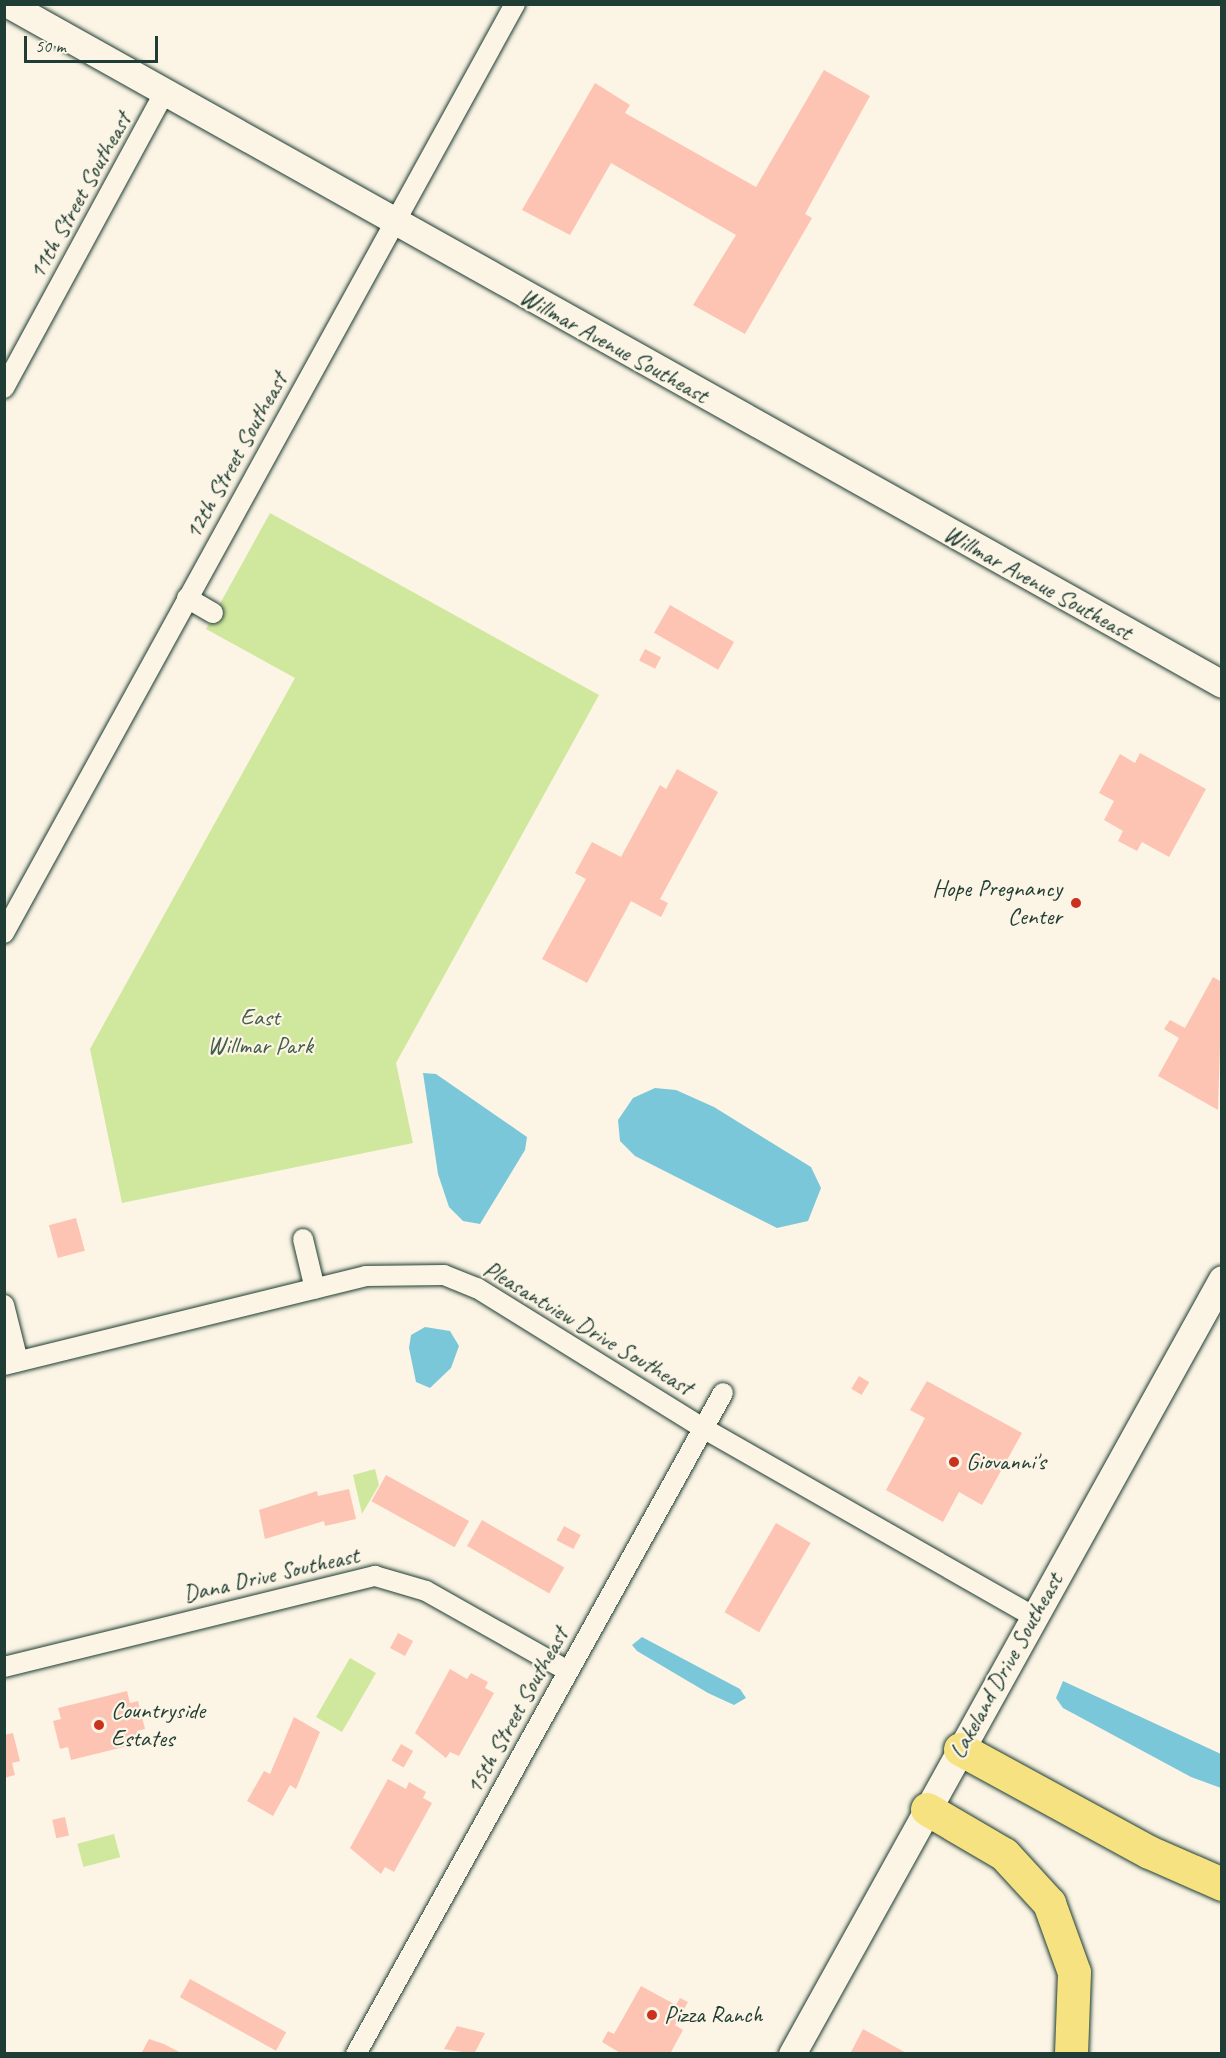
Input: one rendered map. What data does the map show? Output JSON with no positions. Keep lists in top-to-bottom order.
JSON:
{
  "streets": {
    "main road": ["Willmar Avenue Southeast", "Lakeland Drive Southeast"],
    "street": [
      "11th Street Southeast",
      "12th Street Southeast",
      "Pleasantview Drive Southeast",
      "Dana Drive Southeast",
      "15th Street Southeast"
    ]
  },
  "crossings": [
    ["11th Street Southeast", "Willmar Avenue Southeast"],
    ["Willmar Avenue Southeast", "12th Street Southeast"],
    ["Pleasantview Drive Southeast", "Lakeland Drive Southeast"],
    ["Pleasantview Drive Southeast", "15th Street Southeast"],
    ["Dana Drive Southeast", "15th Street Southeast"]
  ],
  "parks": ["East Willmar Park"],
  "places": [
    "Hope Pregnancy Center",
    "Giovanni's",
    "Countryside Estates",
    "Pizza Ranch"
  ],
  "scale_bar": "50 m"
}
